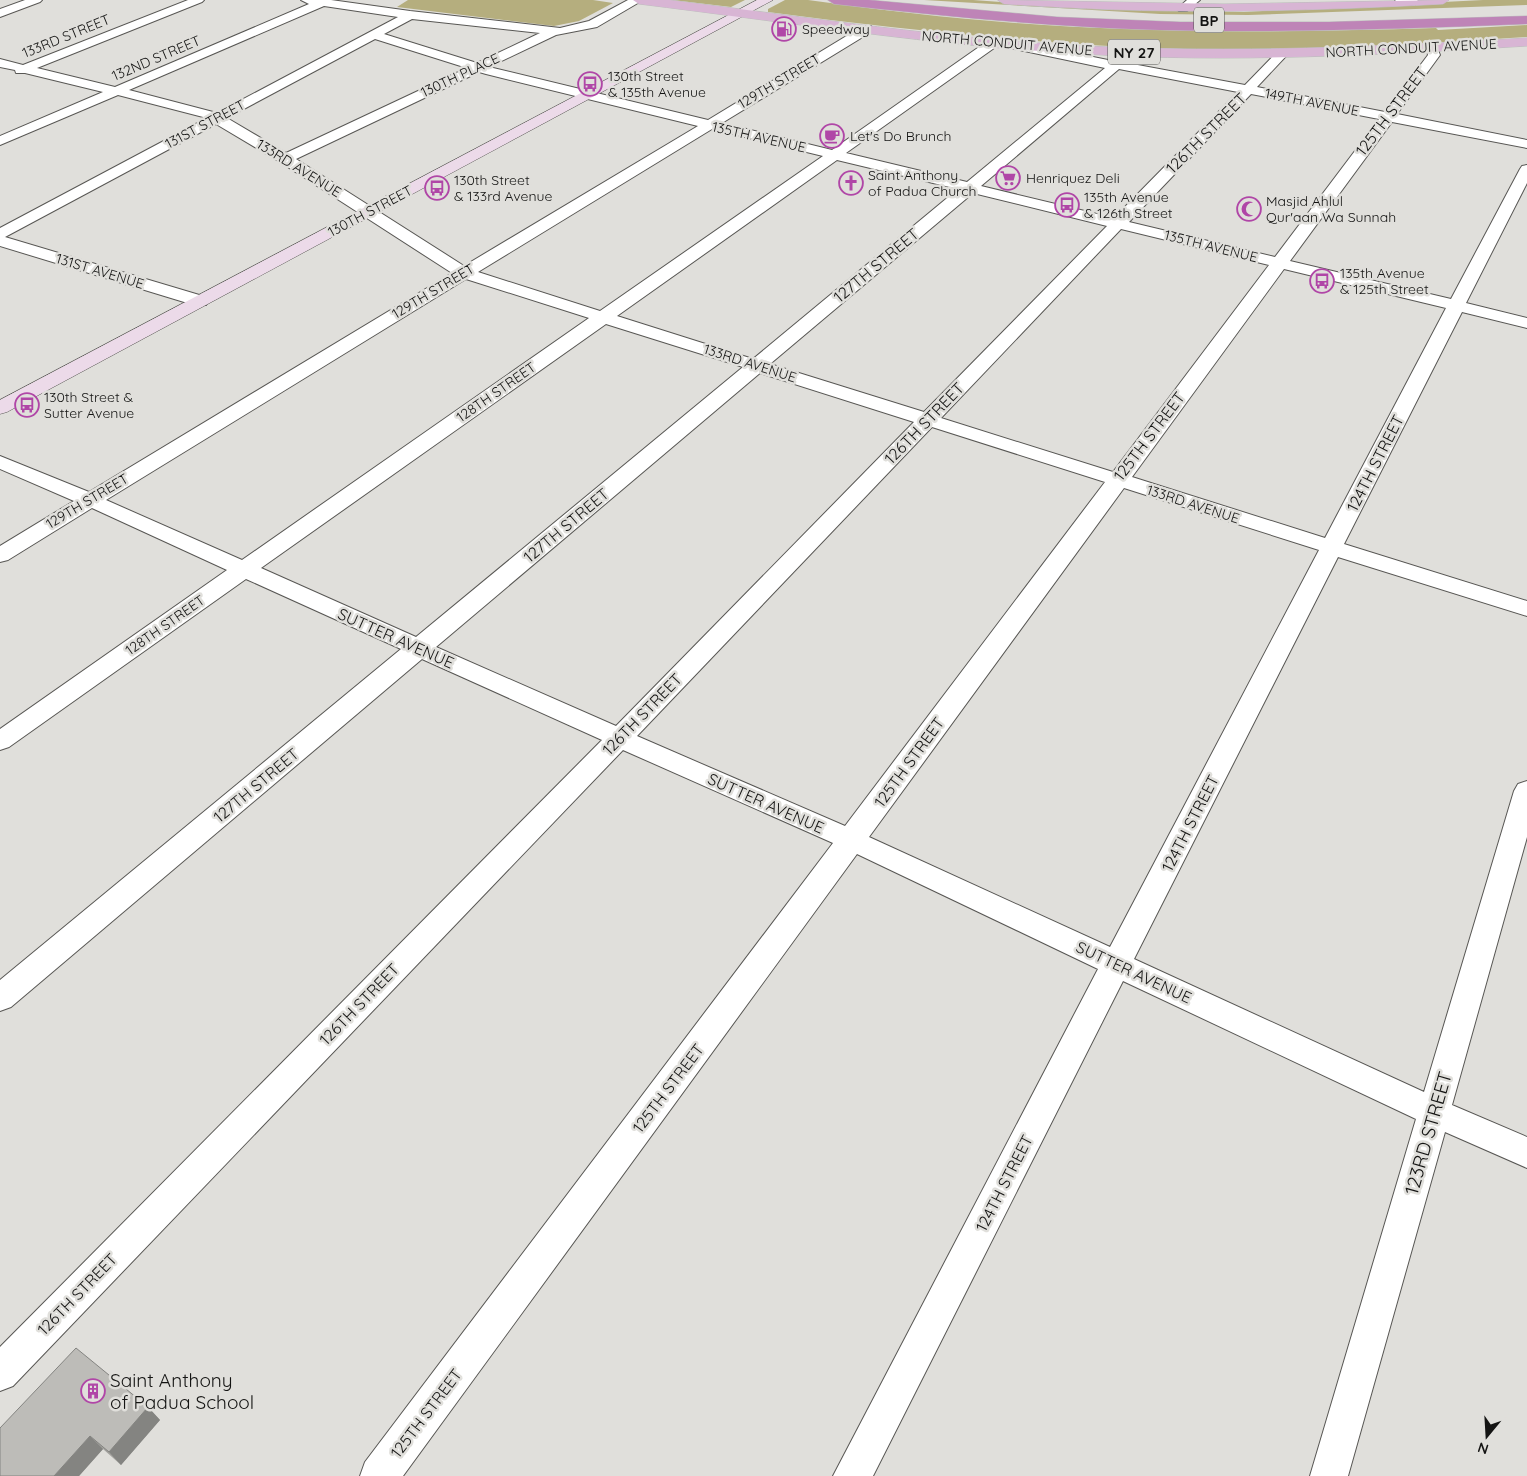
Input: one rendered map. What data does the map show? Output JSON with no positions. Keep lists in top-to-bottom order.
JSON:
{
  "streets": {
    "highway": ["BP"],
    "main road": ["NORTH CONDUIT AVENUE", "NY 27"],
    "street": [
      "133RD STREET",
      "132ND STREET",
      "130TH PLACE",
      "129TH STREET",
      "149TH AVENUE",
      "125TH STREET",
      "131ST STREET",
      "126TH STREET",
      "135TH AVENUE",
      "133RD AVENUE",
      "130TH STREET",
      "127TH STREET",
      "131ST AVENUE",
      "128TH STREET",
      "124TH STREET",
      "SUTTER AVENUE",
      "123RD STREET"
    ]
  },
  "crossings": [
    ["133RD STREET", "133RD AVENUE"],
    ["NORTH CONDUIT AVENUE", "130TH PLACE"],
    ["NORTH CONDUIT AVENUE", "129TH STREET"],
    ["NORTH CONDUIT AVENUE", "149TH AVENUE"],
    ["NORTH CONDUIT AVENUE", "125TH STREET"],
    ["NORTH CONDUIT AVENUE", "126TH STREET"],
    ["NORTH CONDUIT AVENUE", "130TH STREET"],
    ["NORTH CONDUIT AVENUE", "127TH STREET"],
    ["NORTH CONDUIT AVENUE", "128TH STREET"],
    ["132ND STREET", "133RD AVENUE"],
    ["130TH PLACE", "135TH AVENUE"],
    ["130TH PLACE", "133RD AVENUE"],
    ["129TH STREET", "135TH AVENUE"],
    ["129TH STREET", "133RD AVENUE"],
    ["129TH STREET", "SUTTER AVENUE"],
    ["149TH AVENUE", "125TH STREET"],
    ["149TH AVENUE", "126TH STREET"],
    ["149TH AVENUE", "127TH STREET"],
    ["149TH AVENUE", "128TH STREET"],
    ["125TH STREET", "135TH AVENUE"],
    ["125TH STREET", "133RD AVENUE"],
    ["125TH STREET", "SUTTER AVENUE"],
    ["131ST STREET", "135TH AVENUE"],
    ["131ST STREET", "133RD AVENUE"],
    ["126TH STREET", "135TH AVENUE"],
    ["126TH STREET", "133RD AVENUE"],
    ["126TH STREET", "SUTTER AVENUE"],
    ["135TH AVENUE", "130TH STREET"],
    ["135TH AVENUE", "127TH STREET"],
    ["135TH AVENUE", "128TH STREET"],
    ["135TH AVENUE", "124TH STREET"],
    ["133RD AVENUE", "130TH STREET"],
    ["133RD AVENUE", "127TH STREET"],
    ["133RD AVENUE", "128TH STREET"],
    ["133RD AVENUE", "124TH STREET"],
    ["130TH STREET", "131ST AVENUE"],
    ["127TH STREET", "SUTTER AVENUE"],
    ["128TH STREET", "SUTTER AVENUE"],
    ["124TH STREET", "SUTTER AVENUE"],
    ["SUTTER AVENUE", "123RD STREET"]
  ],
  "places": {
    "fuel station": ["Speedway"],
    "bus stop": [
      "130th Street & 135th Avenue",
      "130th Street & 133rd Avenue",
      "135th Avenue & 126th Street",
      "135th Avenue & 125th Street",
      "130th Street & Sutter Avenue"
    ],
    "cafe": ["Let's Do Brunch"],
    "supermarket": ["Henriquez Deli"],
    "church": ["Saint Anthony of Padua Church"],
    "mosque": ["Masjid Ahlul Qur'aan Wa Sunnah"],
    "building": ["Saint Anthony of Padua School"]
  },
  "north": "bottom"
}
